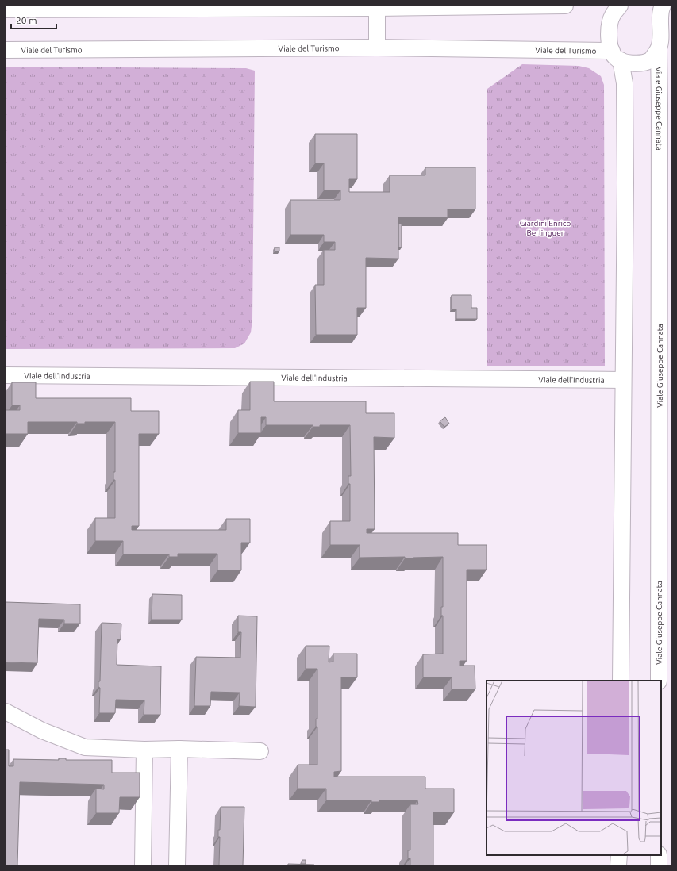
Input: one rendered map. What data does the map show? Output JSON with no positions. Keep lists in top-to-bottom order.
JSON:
{
  "streets": {
    "street": ["Viale del Turismo", "Viale Giuseppe Cannata", "Viale dell'Industria"]
  },
  "crossings": [
    ["Viale del Turismo", "Viale Giuseppe Cannata"]
  ],
  "parks": ["Giardini Enrico Berlinguer"],
  "scale_bar": "20 m"
}
